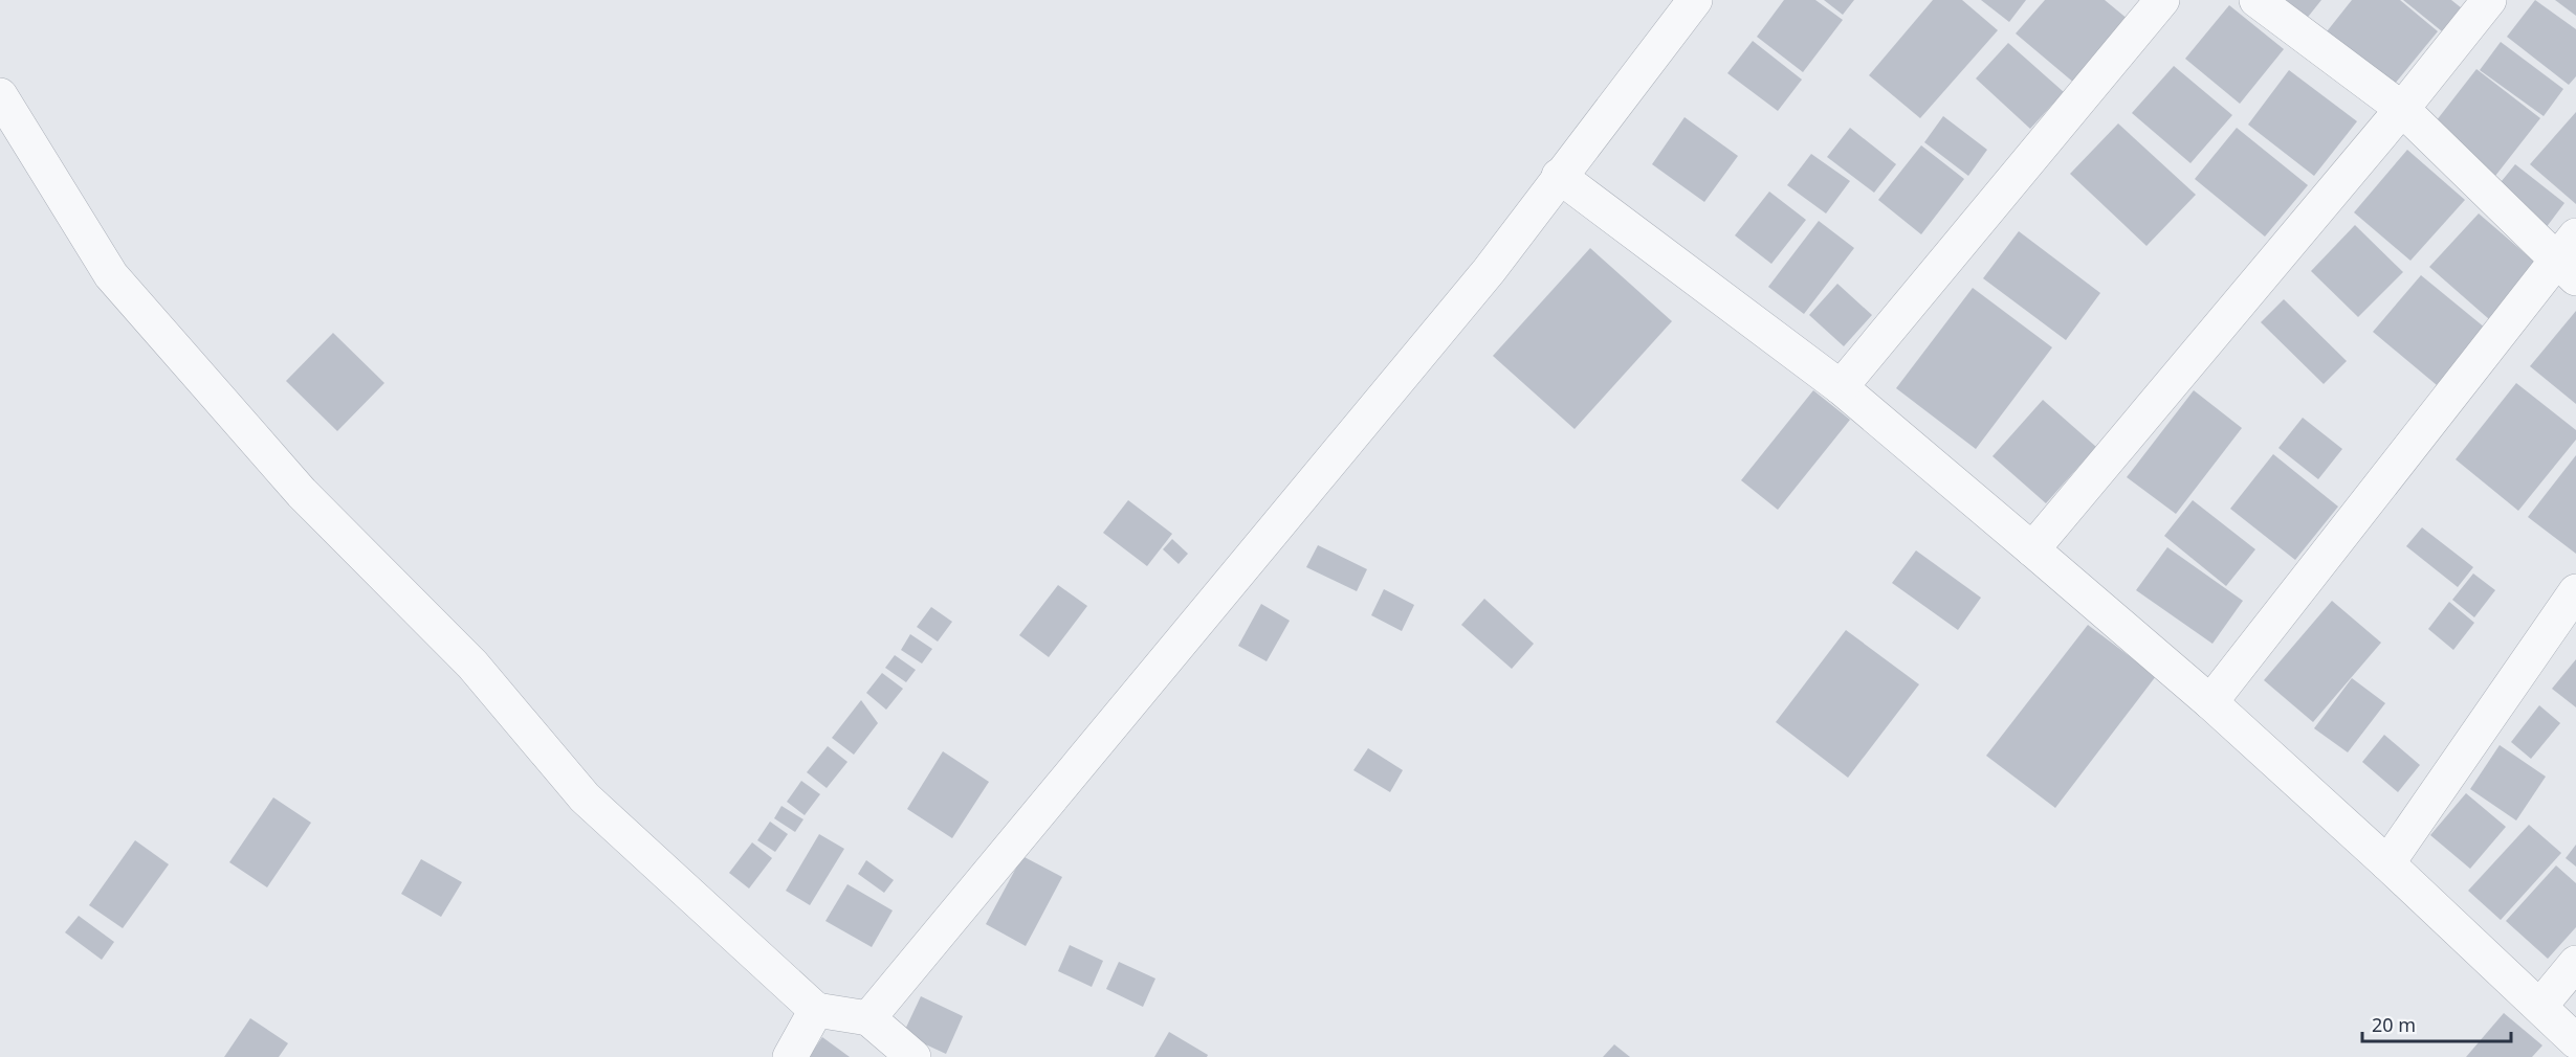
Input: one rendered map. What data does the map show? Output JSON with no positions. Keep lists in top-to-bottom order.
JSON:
{
  "scale_bar": "20 m"
}
